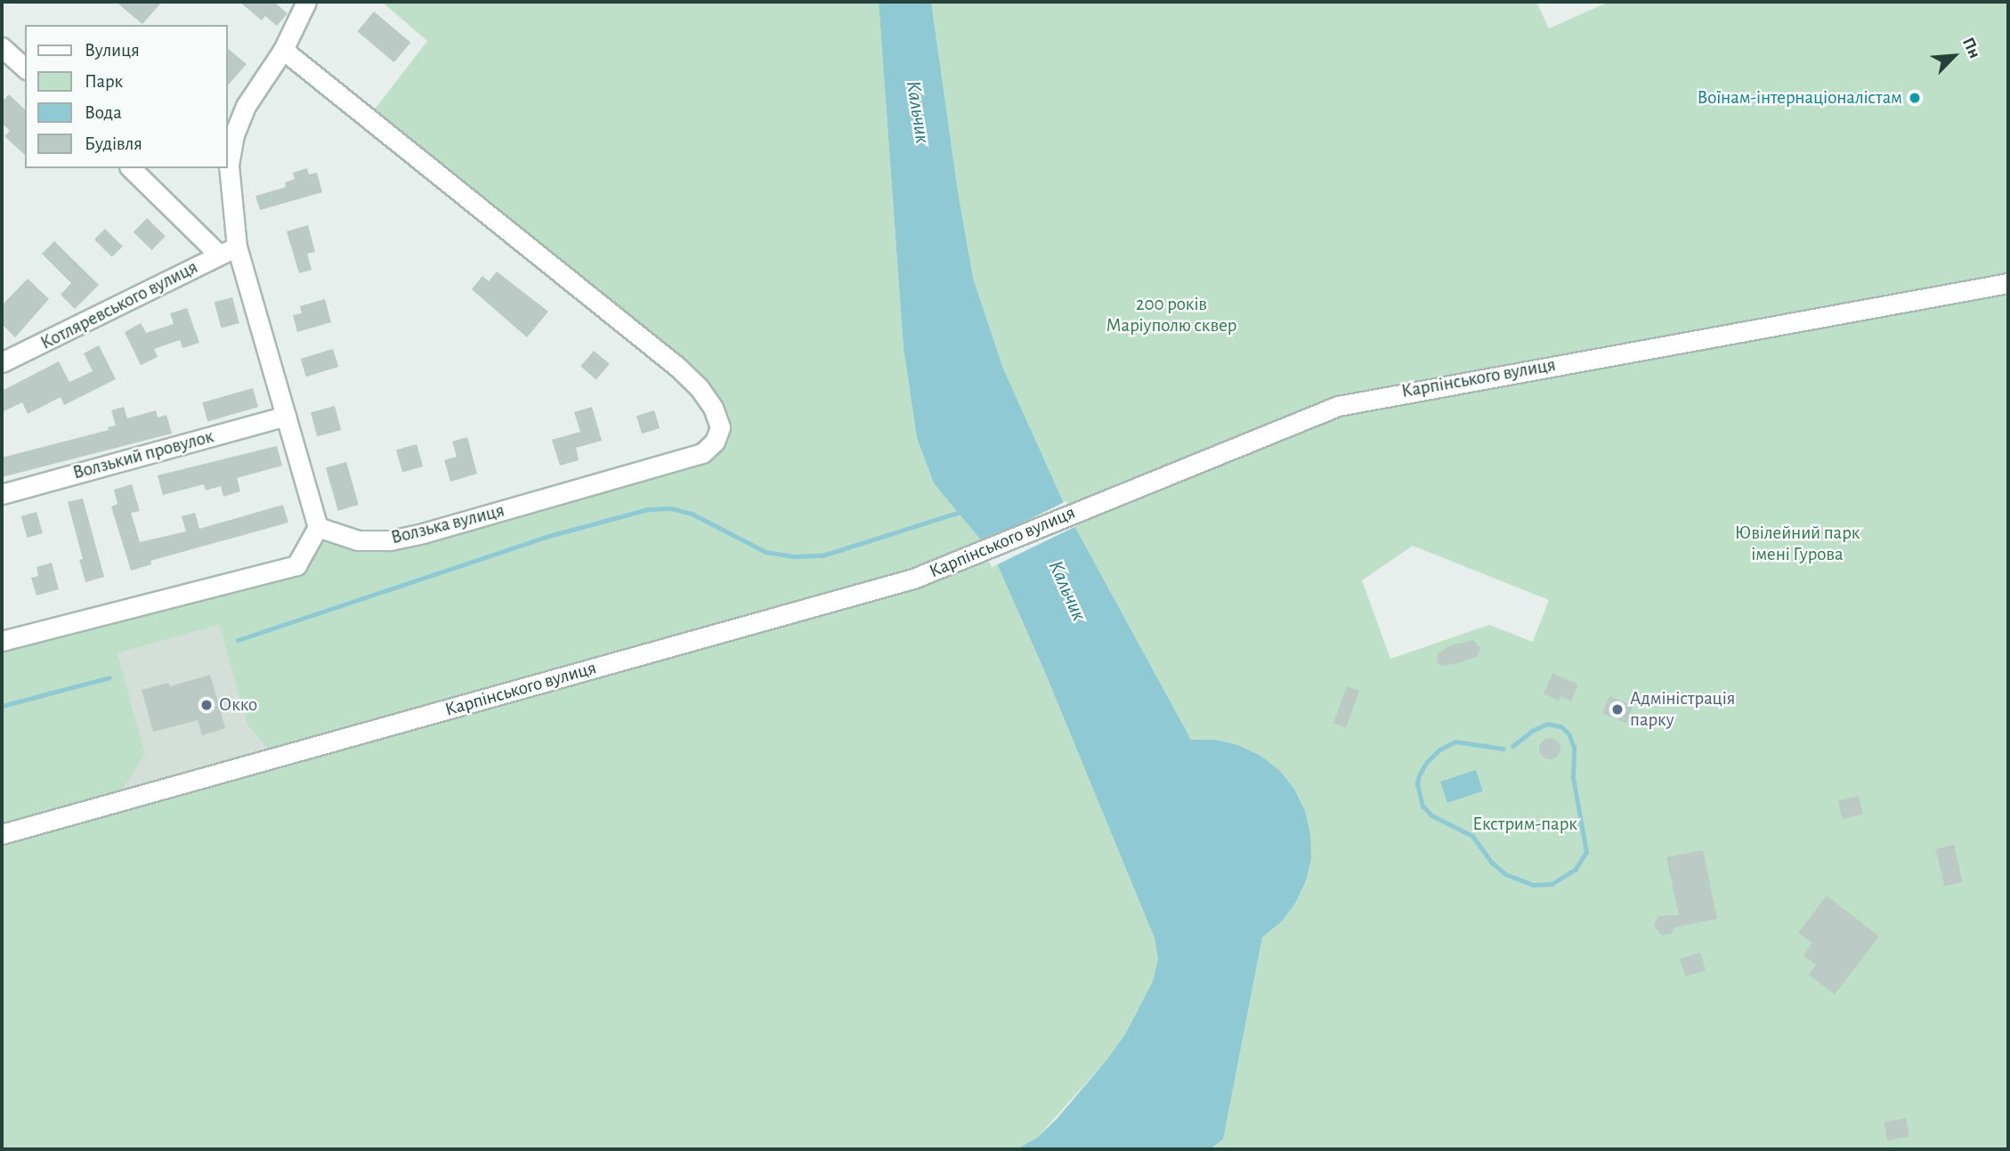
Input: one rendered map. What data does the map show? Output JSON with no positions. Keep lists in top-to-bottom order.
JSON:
{
  "streets": {
    "street": [
      "Котляревського вулиця",
      "Карпінського вулиця",
      "Волзький провулок",
      "Волзька вулиця"
    ]
  },
  "water": ["Кальчик"],
  "parks": ["200 років Маріуполю сквер", "Ювілейний парк імені Гурова", "Екстрим-парк"],
  "places": ["Воїнам-інтернаціоналістам", "Окко", "Адміністрація парку"],
  "legend": [
    "Вулиця",
    "Парк",
    "Вода",
    "Будівля"
  ],
  "north": "top right"
}
